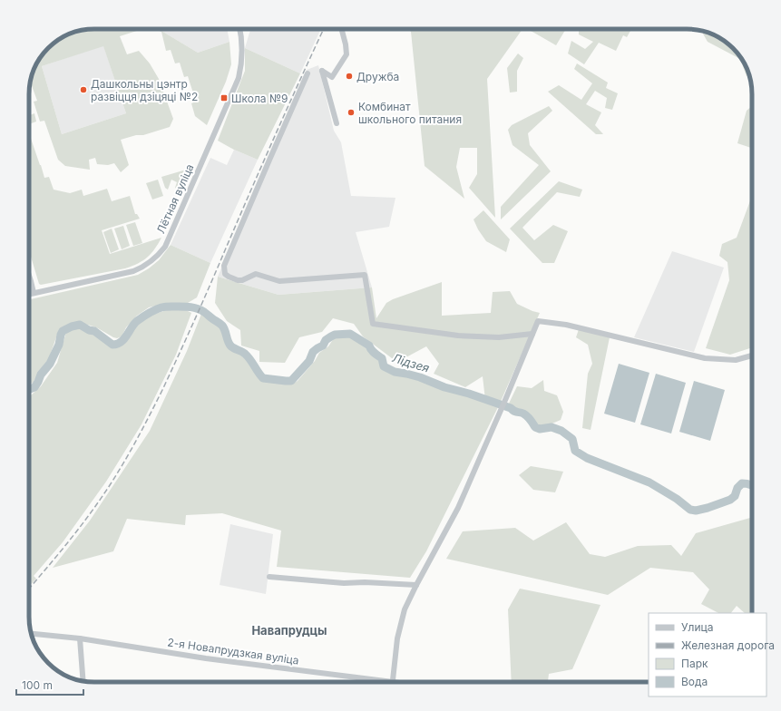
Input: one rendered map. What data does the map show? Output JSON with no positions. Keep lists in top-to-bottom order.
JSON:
{
  "streets": {
    "street": ["Лётная вуліца", "2-я Новапрудзкая вуліца"]
  },
  "districts": ["Навапрудцы"],
  "water": ["Лідзея"],
  "places": {
    "other": ["Дружба", "Дашкольны цэнтр развіцця дзіцяці №2", "Комбинат школьного питания"],
    "transit": ["Школа №9"]
  },
  "legend": [
    "Улица",
    "Железная дорога",
    "Парк",
    "Вода"
  ],
  "scale_bar": "100 m"
}
